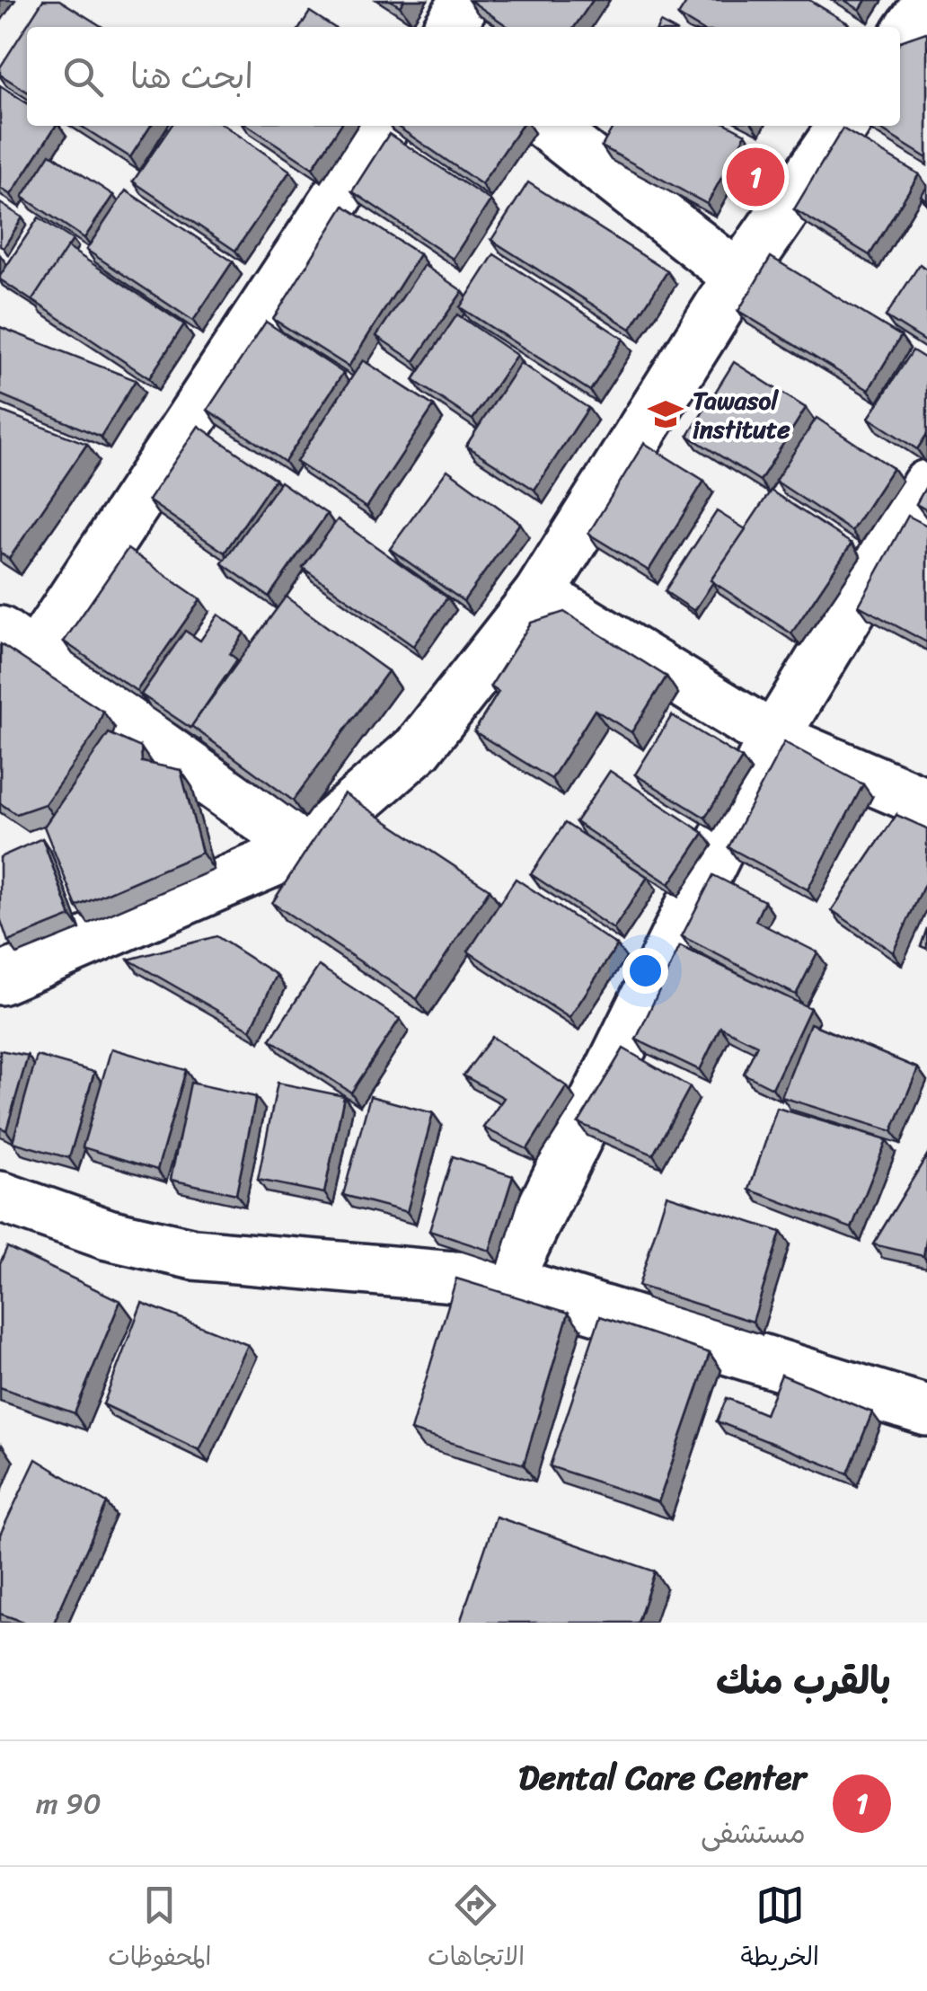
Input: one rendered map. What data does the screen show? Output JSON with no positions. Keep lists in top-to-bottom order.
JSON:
{
  "places": {
    "school or university": ["Tawasol institute"]
  },
  "page": {
    "search": "ابحث هنا",
    "pins": "1",
    "heading": "بالقرب منك",
    "list": [
      {
        "mark": "1",
        "name": "Dental Care Center",
        "note": "مستشفى",
        "value": "90 m"
      }
    ],
    "nav": ["الخريطة", "الاتجاهات", "المحفوظات"]
  }
}
